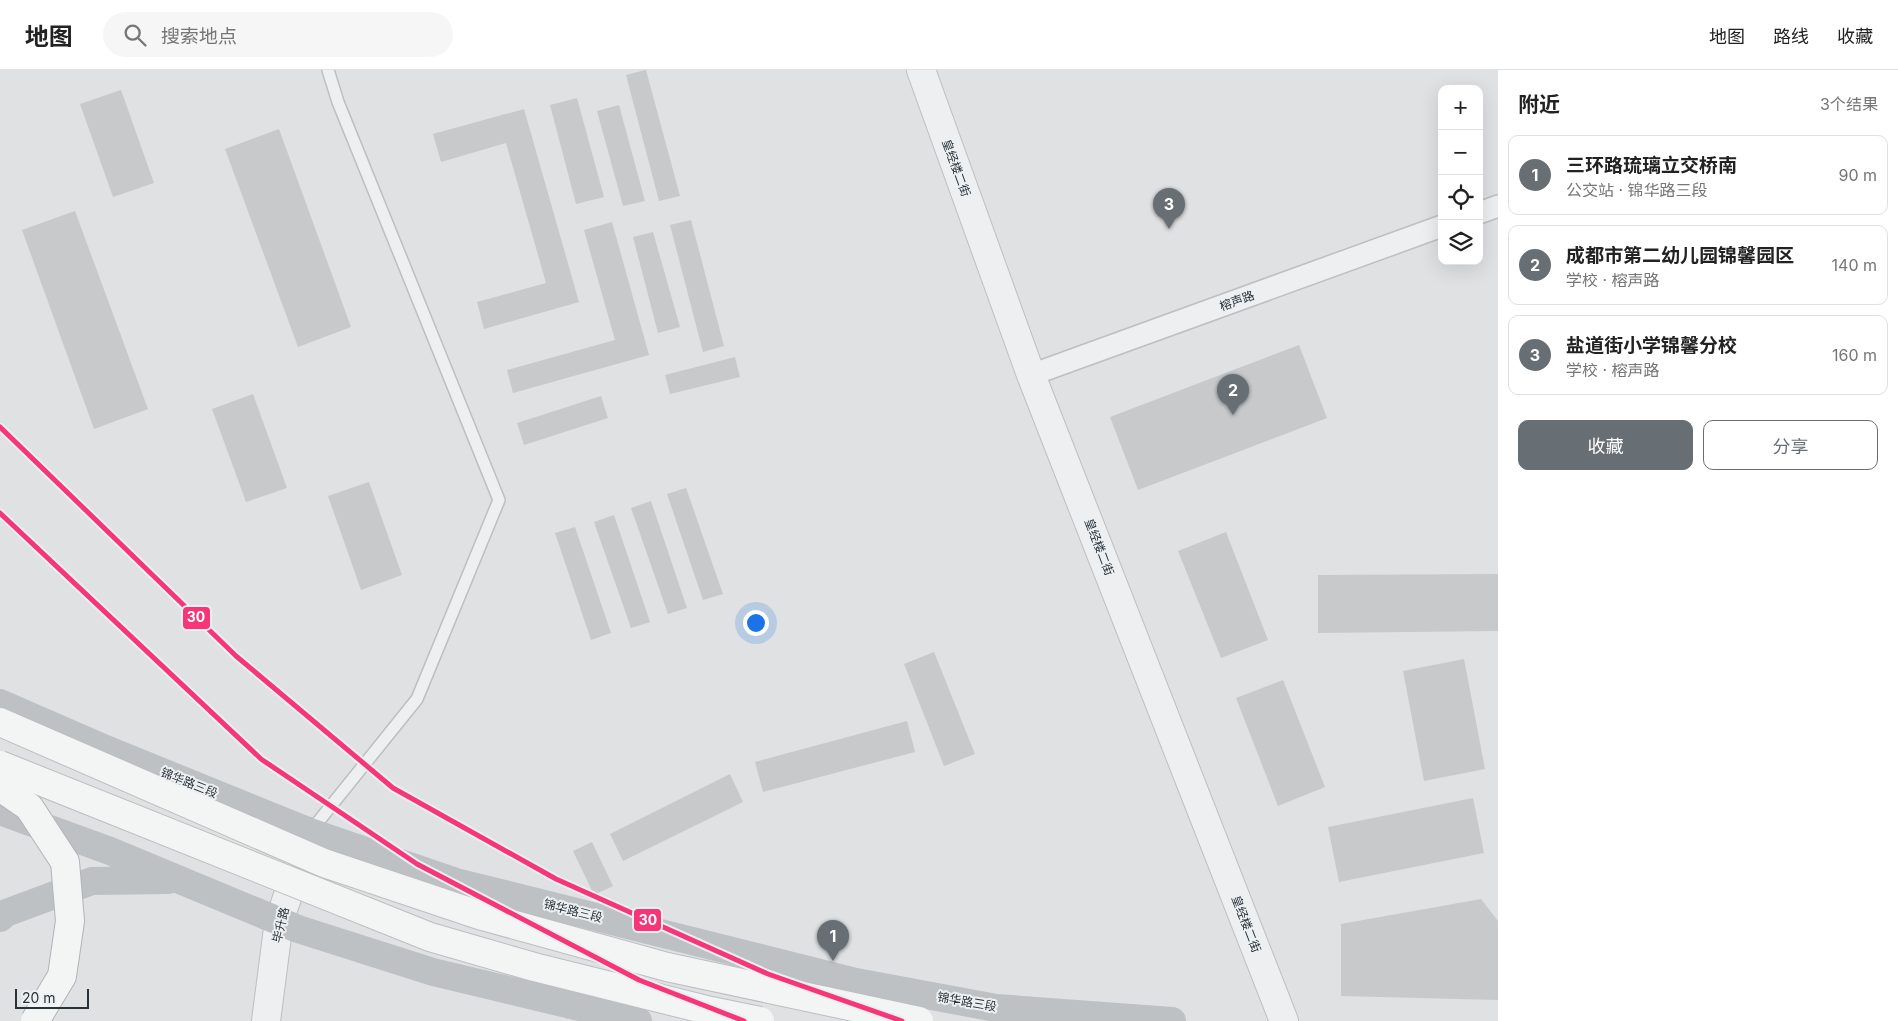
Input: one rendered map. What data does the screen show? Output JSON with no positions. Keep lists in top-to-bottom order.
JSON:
{
  "streets": {
    "main road": ["锦华路三段"],
    "street": ["皇经楼二街", "榕声路", "毕升路"]
  },
  "crossings": [
    ["皇经楼二街", "榕声路"],
    ["锦华路三段", "毕升路"]
  ],
  "lines": ["transit line 30"],
  "scale_bar": "20 m",
  "page": {
    "header": "地图",
    "search": "搜索地点",
    "nav": ["地图", "路线", "收藏"],
    "heading": ["附近", "3个结果"],
    "map_buttons": ["+", "−"],
    "list": [
      {
        "mark": "1",
        "name": "三环路琉璃立交桥南",
        "note": "公交站 · 锦华路三段",
        "value": "90 m"
      },
      {
        "mark": "2",
        "name": "成都市第二幼儿园锦馨园区",
        "note": "学校 · 榕声路",
        "value": "140 m"
      },
      {
        "mark": "3",
        "name": "盐道街小学锦馨分校",
        "note": "学校 · 榕声路",
        "value": "160 m"
      }
    ],
    "pins": ["3", "2", "1"],
    "buttons": ["收藏", "分享"],
    "scale": "20 m"
  }
}
